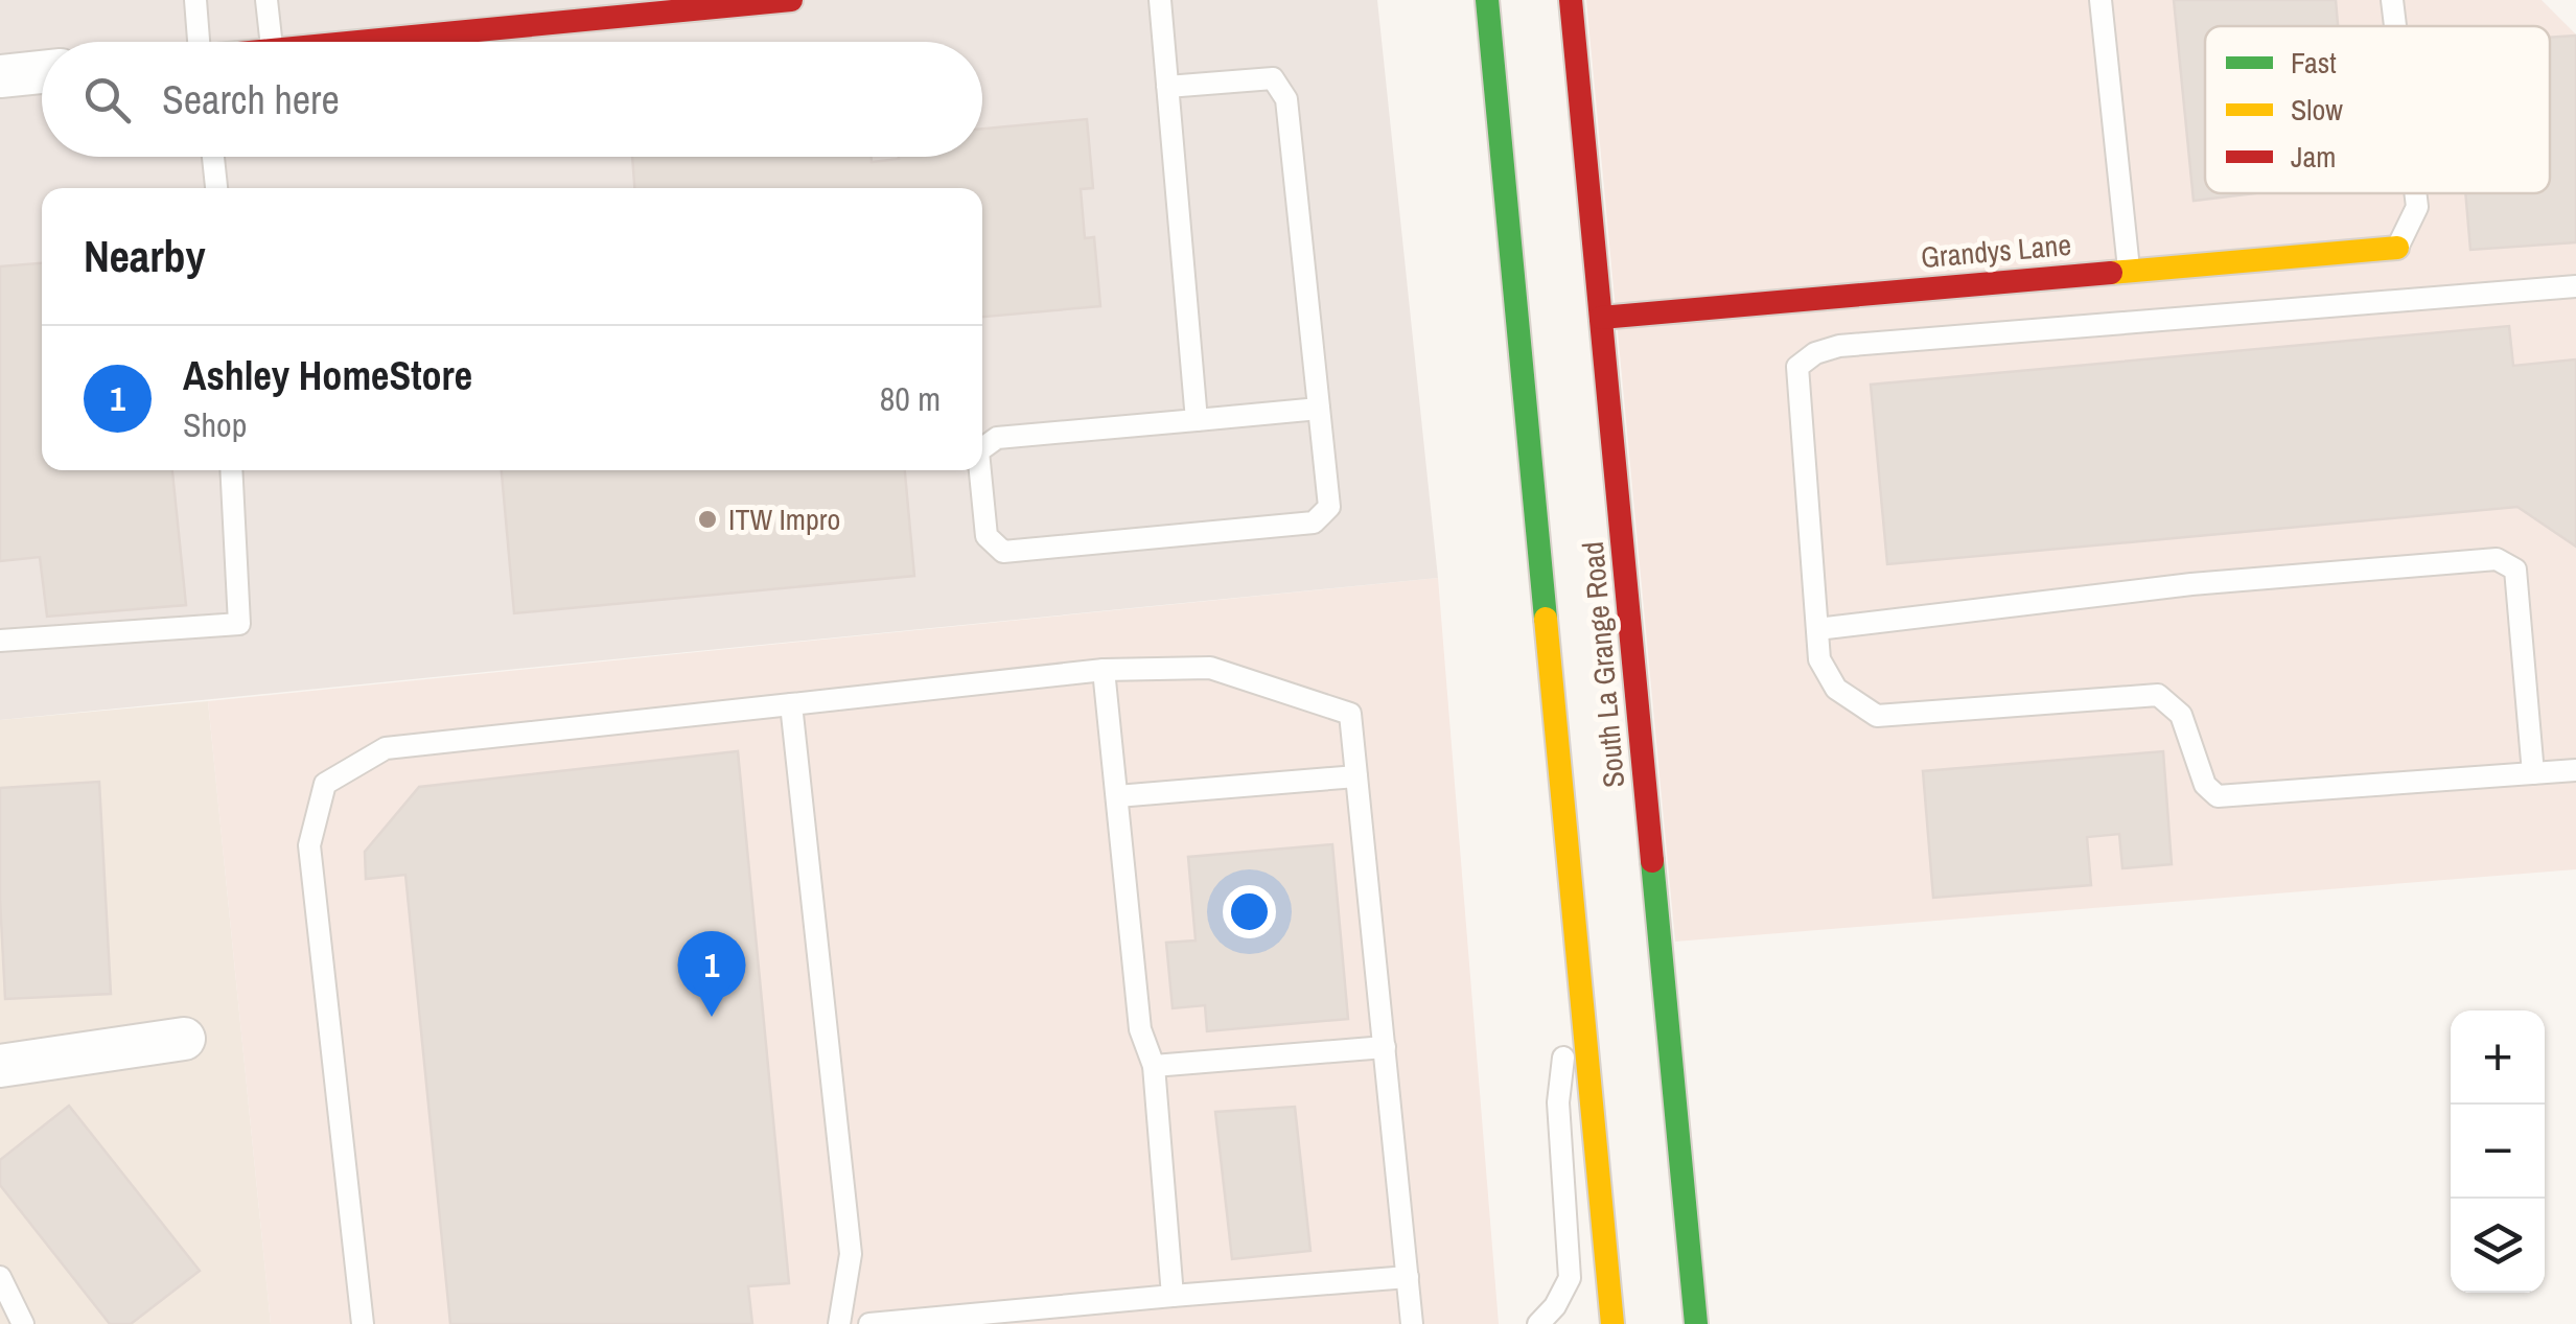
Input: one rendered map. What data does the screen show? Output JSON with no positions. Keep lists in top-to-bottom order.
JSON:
{
  "streets": {
    "main road": ["Grandys Lane", "South La Grange Road"]
  },
  "crossings": [
    ["Grandys Lane", "South La Grange Road"]
  ],
  "places": ["ITW Impro"],
  "legend": ["Fast", "Slow", "Jam"],
  "page": {
    "search": "Search here",
    "heading": "Nearby",
    "list": [
      {
        "mark": "1",
        "name": "Ashley HomeStore",
        "note": "Shop",
        "value": "80 m"
      }
    ],
    "pins": "1",
    "map_buttons": ["+", "−"]
  }
}
